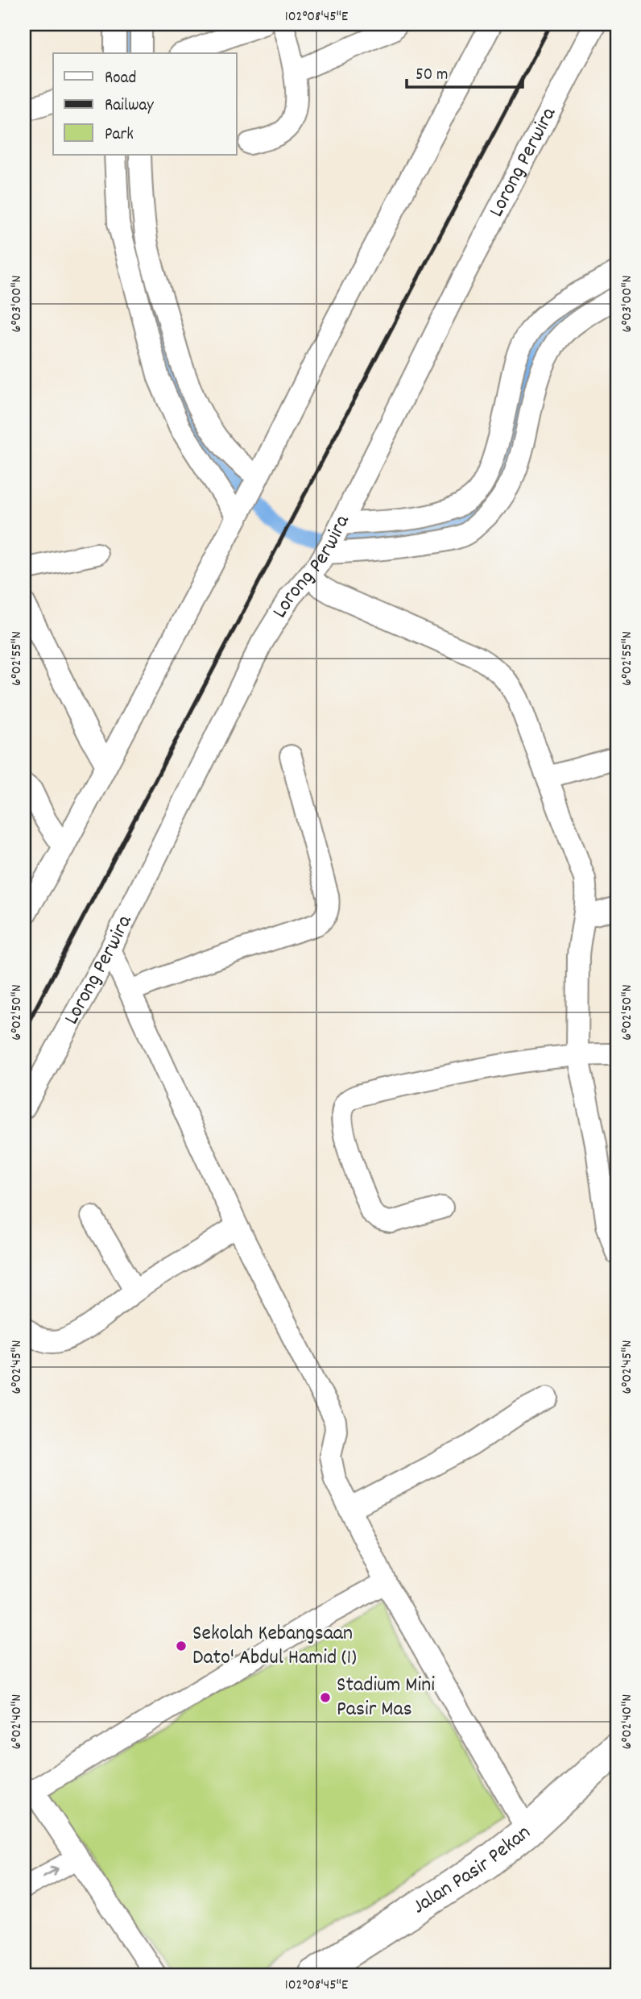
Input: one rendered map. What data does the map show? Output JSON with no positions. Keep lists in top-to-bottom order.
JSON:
{
  "streets": {
    "highway": ["Jalan Pasir Pekan"],
    "street": ["Lorong Perwira"]
  },
  "places": ["Sekolah Kebangsaan Dato' Abdul Hamid (1)", "Stadium Mini Pasir Mas"],
  "legend": ["Road", "Railway", "Park"],
  "scale_bar": "50 m",
  "coordinates": [
    "102°08'45\"E",
    "6°03'00\"N",
    "6°02'55\"N",
    "6°02'50\"N",
    "6°02'45\"N",
    "6°02'40\"N"
  ]
}
